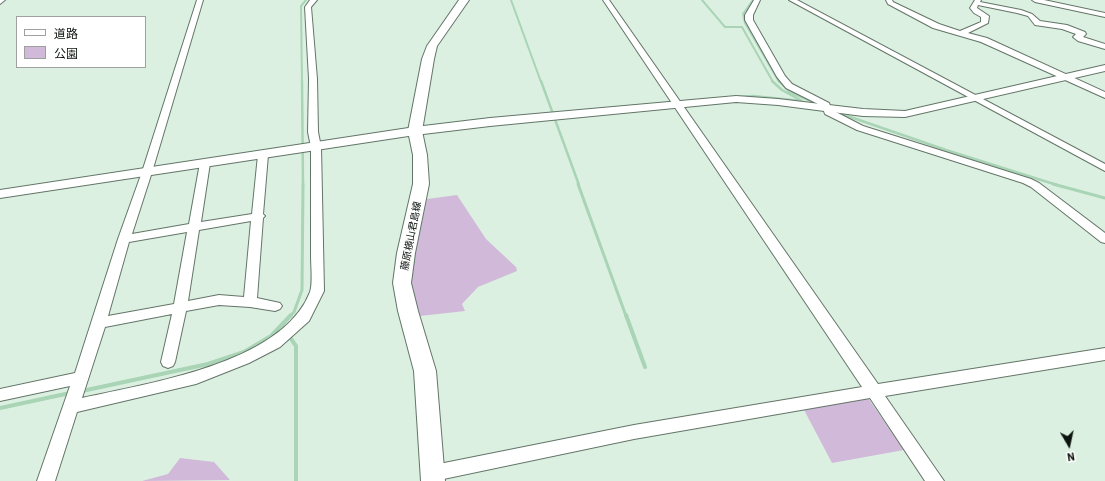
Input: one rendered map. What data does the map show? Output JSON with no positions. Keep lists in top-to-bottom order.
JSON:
{
  "streets": {
    "main road": ["藤原横山君島線"]
  },
  "legend": ["道路", "公園"],
  "north": "bottom"
}
